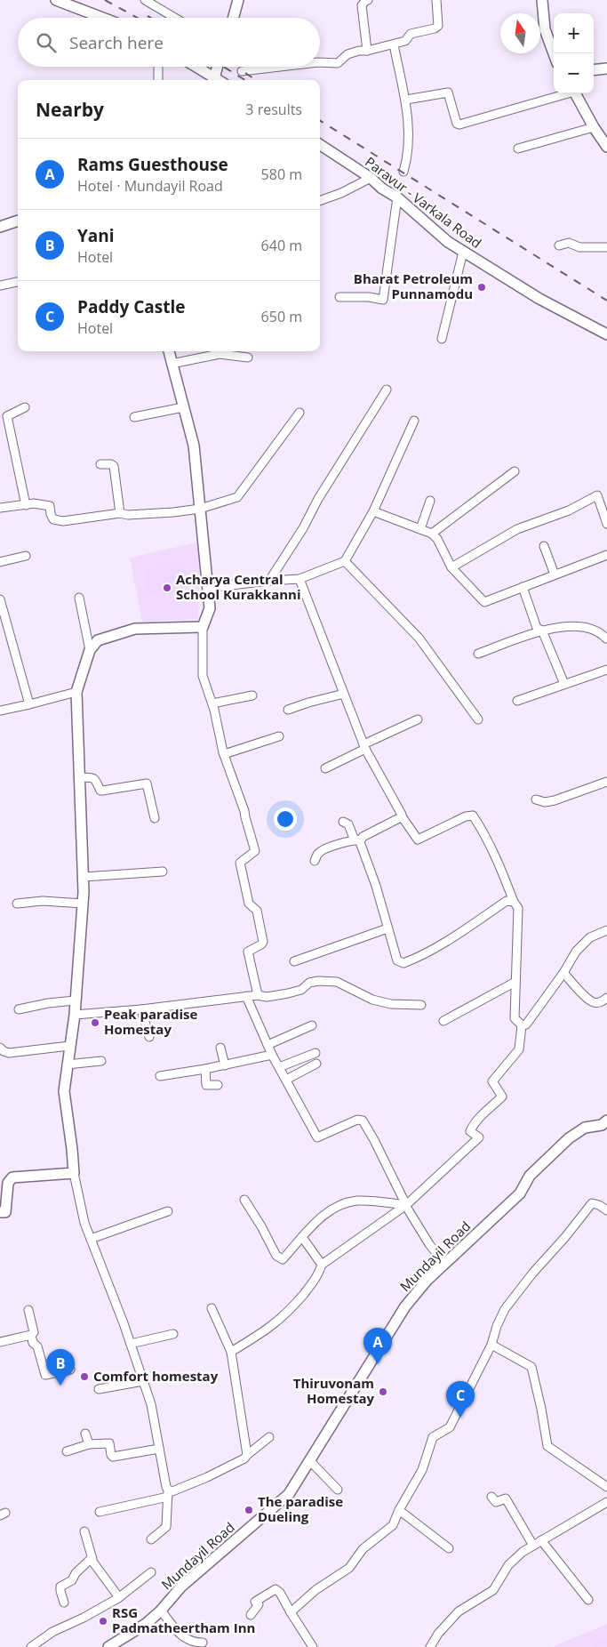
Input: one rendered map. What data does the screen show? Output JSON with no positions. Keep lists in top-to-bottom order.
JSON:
{
  "streets": {
    "main road": ["Paravur - Varkala Road", "Mundayil Road"]
  },
  "places": [
    "Bharat Petroleum Punnamodu",
    "Acharya Central School Kurakkanni",
    "Peak paradise Homestay",
    "Comfort homestay",
    "Thiruvonam Homestay",
    "The paradise Dueling",
    "RSG Padmatheertham Inn"
  ],
  "north": "top",
  "page": {
    "map_buttons": ["+", "−"],
    "search": "Search here",
    "heading": ["Nearby", "3 results"],
    "list": [
      {
        "mark": "A",
        "name": "Rams Guesthouse",
        "note": "Hotel · Mundayil Road",
        "value": "580 m"
      },
      {
        "mark": "B",
        "name": "Yani",
        "note": "Hotel",
        "value": "640 m"
      },
      {
        "mark": "C",
        "name": "Paddy Castle",
        "note": "Hotel",
        "value": "650 m"
      }
    ],
    "pins": ["A", "B", "C"]
  }
}
